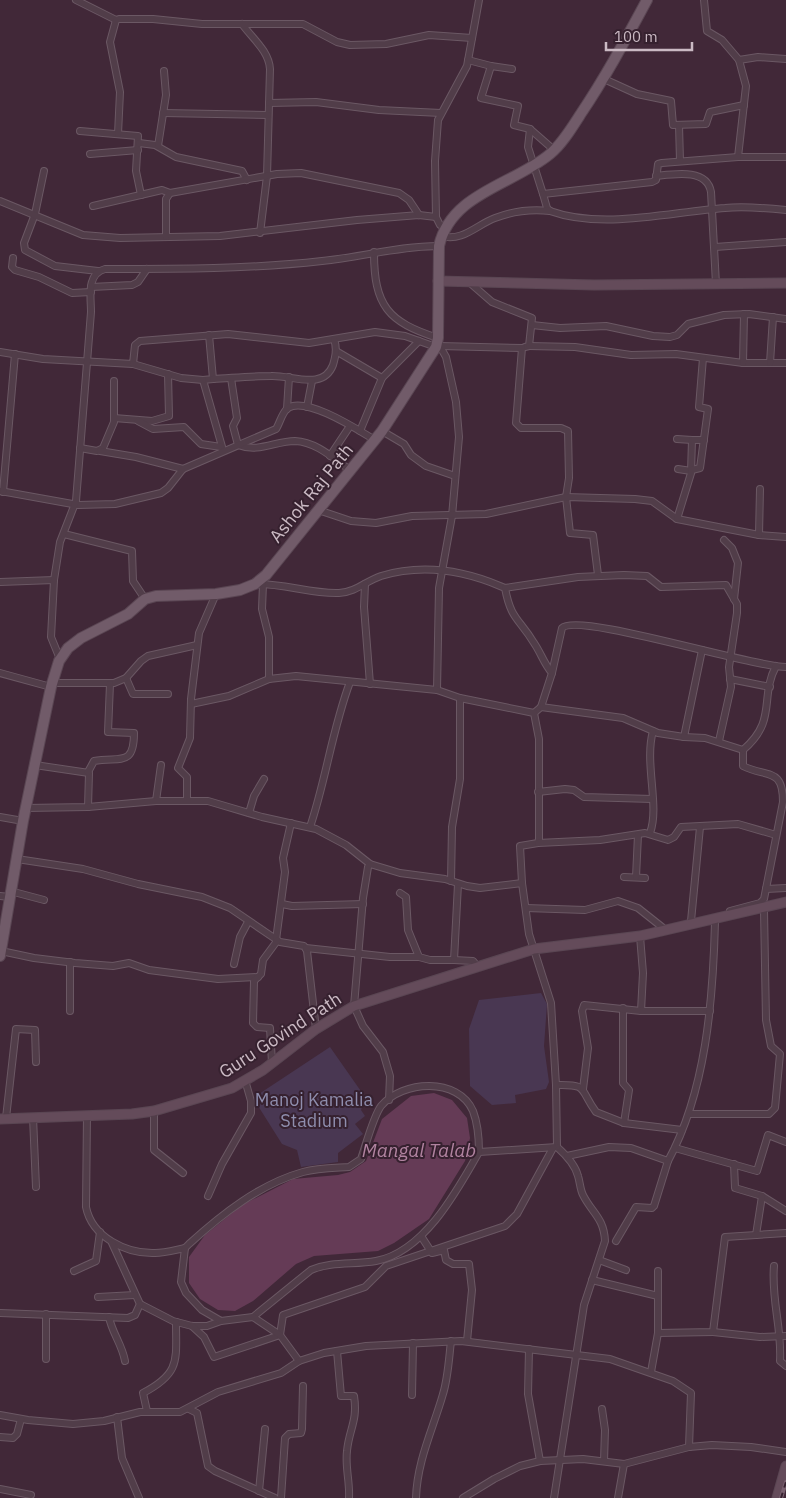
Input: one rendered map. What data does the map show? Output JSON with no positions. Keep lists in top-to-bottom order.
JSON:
{
  "streets": {
    "main road": ["Ashok Raj Path"],
    "street": ["Guru Govind Path"]
  },
  "water": ["Mangal Talab"],
  "parks": ["Manoj Kamalia Stadium"],
  "scale_bar": "100 m"
}
